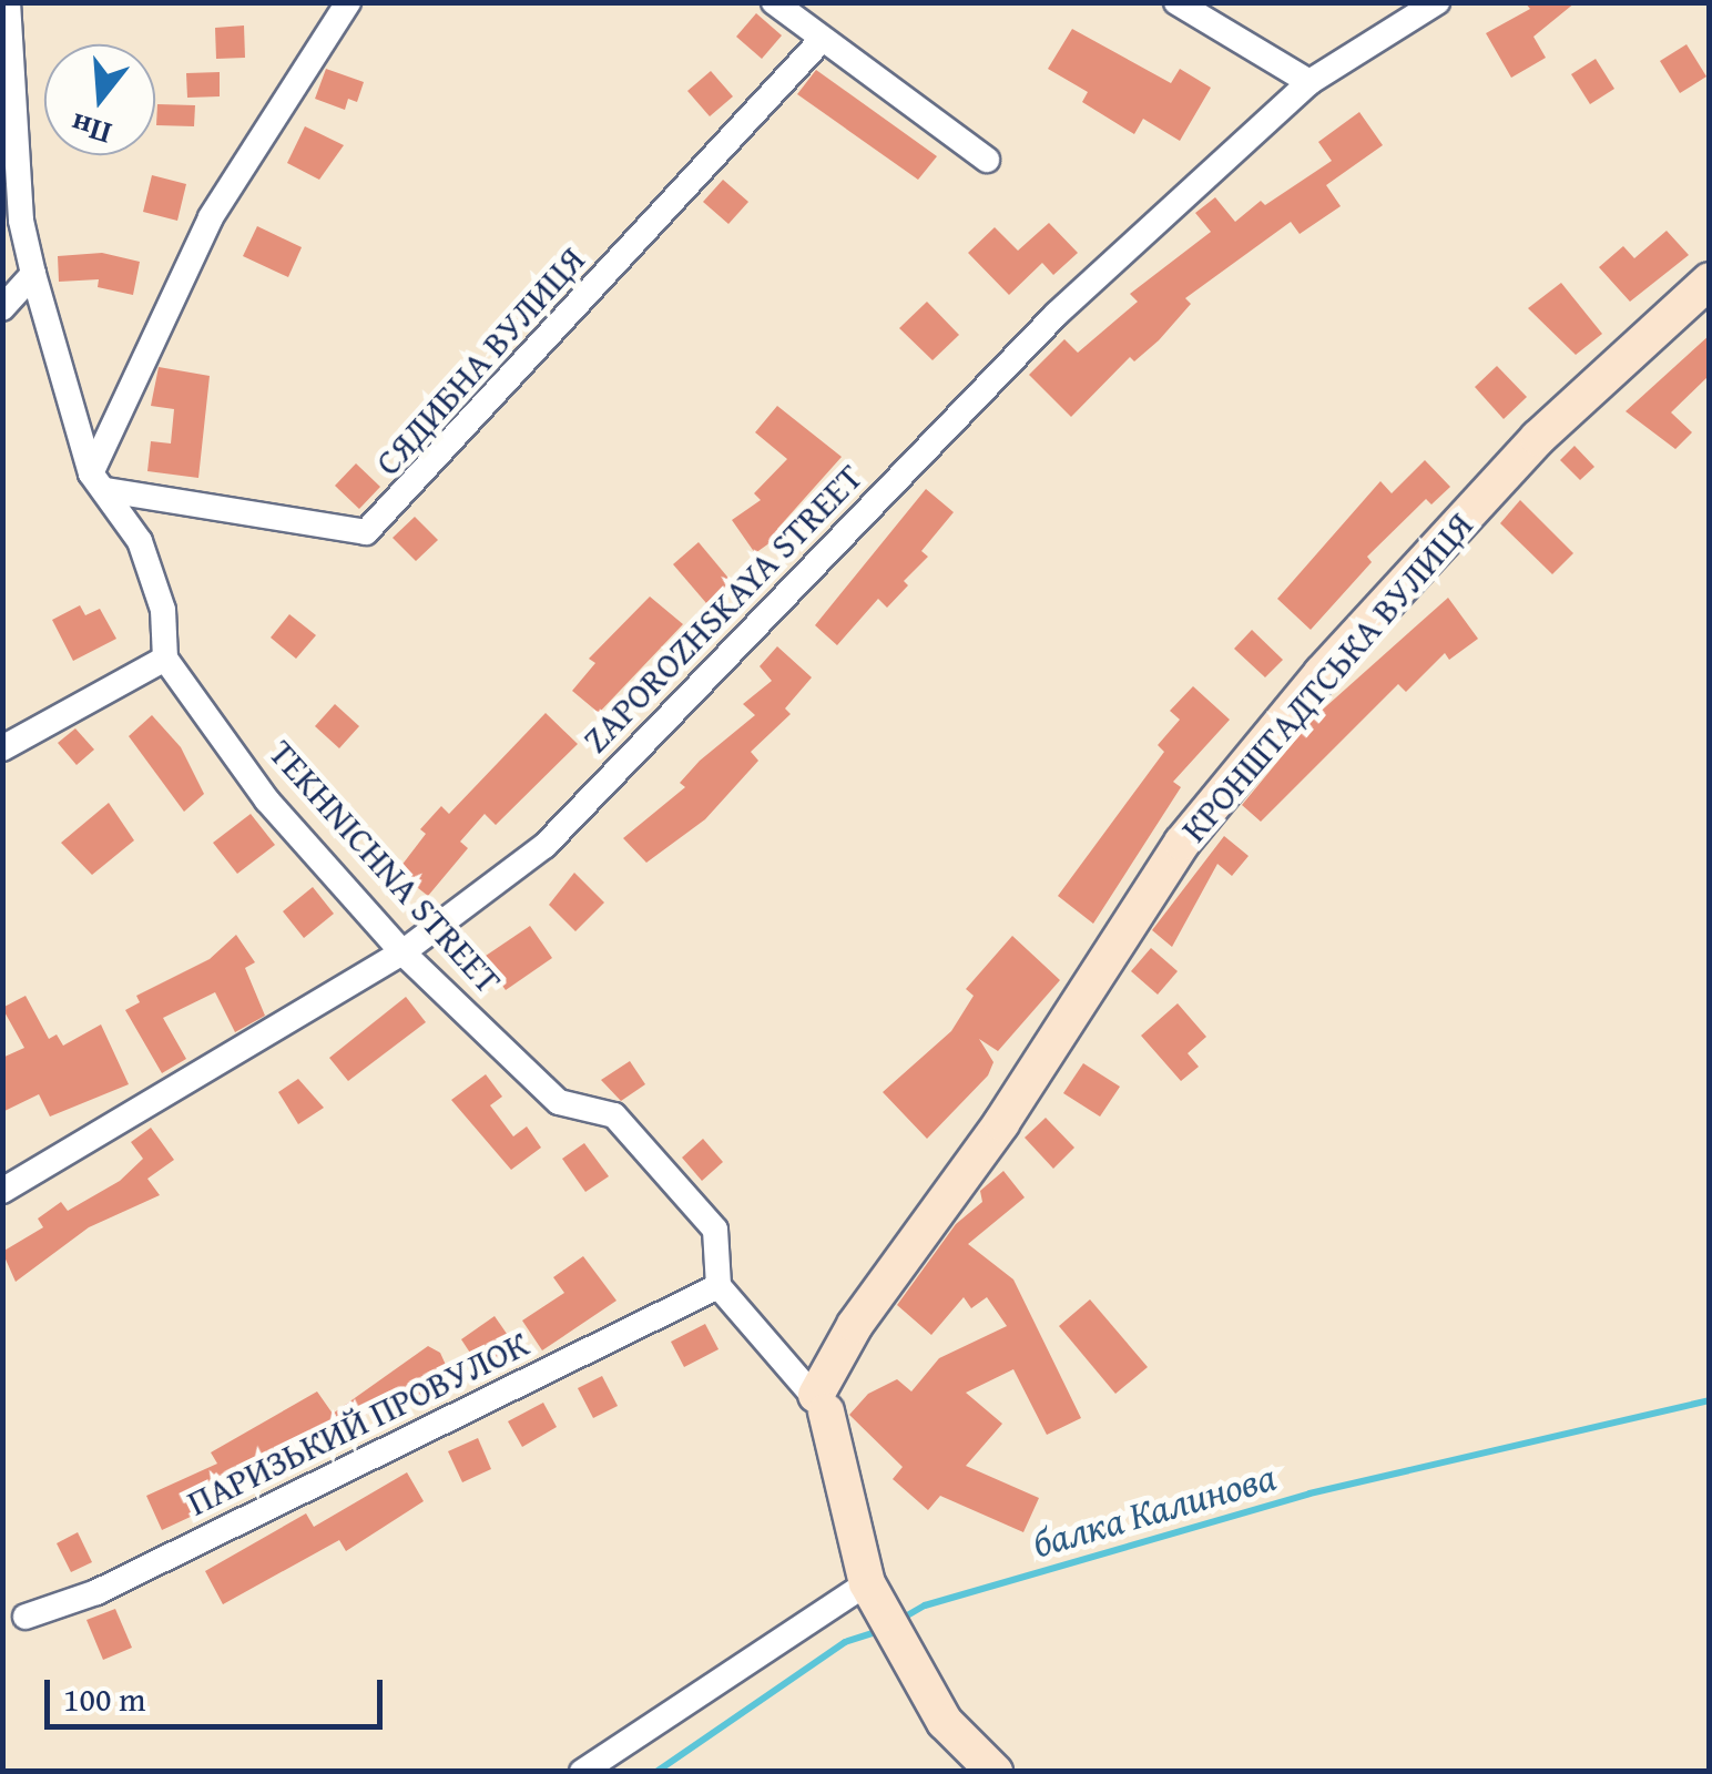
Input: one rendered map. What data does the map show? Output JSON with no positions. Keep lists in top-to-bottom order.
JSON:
{
  "streets": {
    "street": [
      "СЯДИБНА ВУЛИЦЯ",
      "ZAPOROZHSKAYA STREET",
      "КРОНШТАДТСЬКА ВУЛИЦЯ",
      "TEKHNICHNA STREET",
      "ПАРИЗЬКИЙ ПРОВУЛОК"
    ]
  },
  "crossings": [
    ["ZAPOROZHSKAYA STREET", "TEKHNICHNA STREET"],
    ["TEKHNICHNA STREET", "ПАРИЗЬКИЙ ПРОВУЛОК"]
  ],
  "water": ["балка Калинова"],
  "scale_bar": "100 m",
  "north": "bottom"
}
